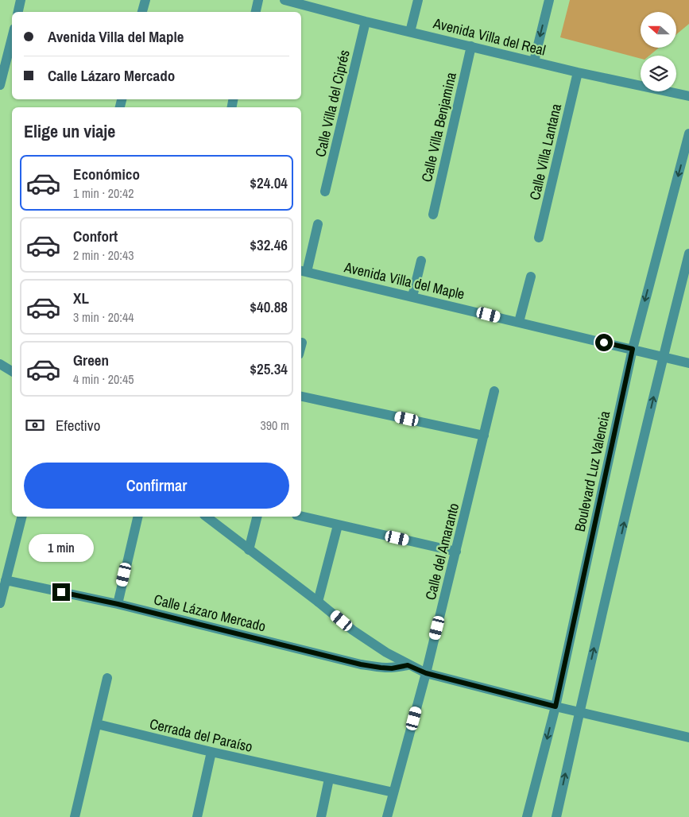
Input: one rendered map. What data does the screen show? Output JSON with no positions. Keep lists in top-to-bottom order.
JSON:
{
  "streets": {
    "street": [
      "Avenida Villa del Real",
      "Calle Villa del Ciprés",
      "Calle Villa Benjamina",
      "Calle Villa Lantana",
      "Avenida Villa del Maple",
      "Boulevard Luz Valencia",
      "Calle del Amaranto",
      "Calle Lázaro Mercado",
      "Cerrada del Paraíso"
    ]
  },
  "crossings": [
    ["Avenida Villa del Real", "Calle Villa del Ciprés"],
    ["Avenida Villa del Real", "Calle Villa Benjamina"],
    ["Avenida Villa del Real", "Calle Villa Lantana"],
    ["Avenida Villa del Maple", "Boulevard Luz Valencia"]
  ],
  "north": "left",
  "page": {
    "banner": ["Avenida Villa del Maple", "Calle Lázaro Mercado"],
    "heading": "Elige un viaje",
    "list": [
      {
        "name": "Económico",
        "note": "1 min · 20:42",
        "value": "$24.04"
      },
      {
        "name": "Confort",
        "note": "2 min · 20:43",
        "value": "$32.46"
      },
      {
        "name": "XL",
        "note": "3 min · 20:44",
        "value": "$40.88"
      },
      {
        "name": "Green",
        "note": "4 min · 20:45",
        "value": "$25.34"
      }
    ],
    "pay": ["Efectivo", "390 m"],
    "buttons": "Confirmar",
    "bubble": "1 min"
  }
}
